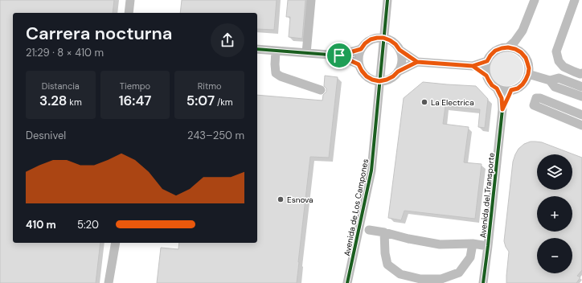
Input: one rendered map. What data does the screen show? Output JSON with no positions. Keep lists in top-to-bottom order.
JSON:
{
  "streets": {
    "street": ["Avenida del Transporte", "Avenida de Los Campones"]
  },
  "places": ["La Electrica", "Esnova"],
  "page": {
    "heading": ["Carrera nocturna", "21:29 · 8 × 410 m"],
    "stats": [
      ["Distancia", "3.28 km"],
      ["Tiempo", "16:47"],
      ["Ritmo", "5:07 /km"]
    ],
    "chart": ["Desnivel", "243–250 m"],
    "map_buttons": ["+", "−"],
    "list": [
      {
        "name": "410 m",
        "note": "5:20"
      }
    ]
  }
}
